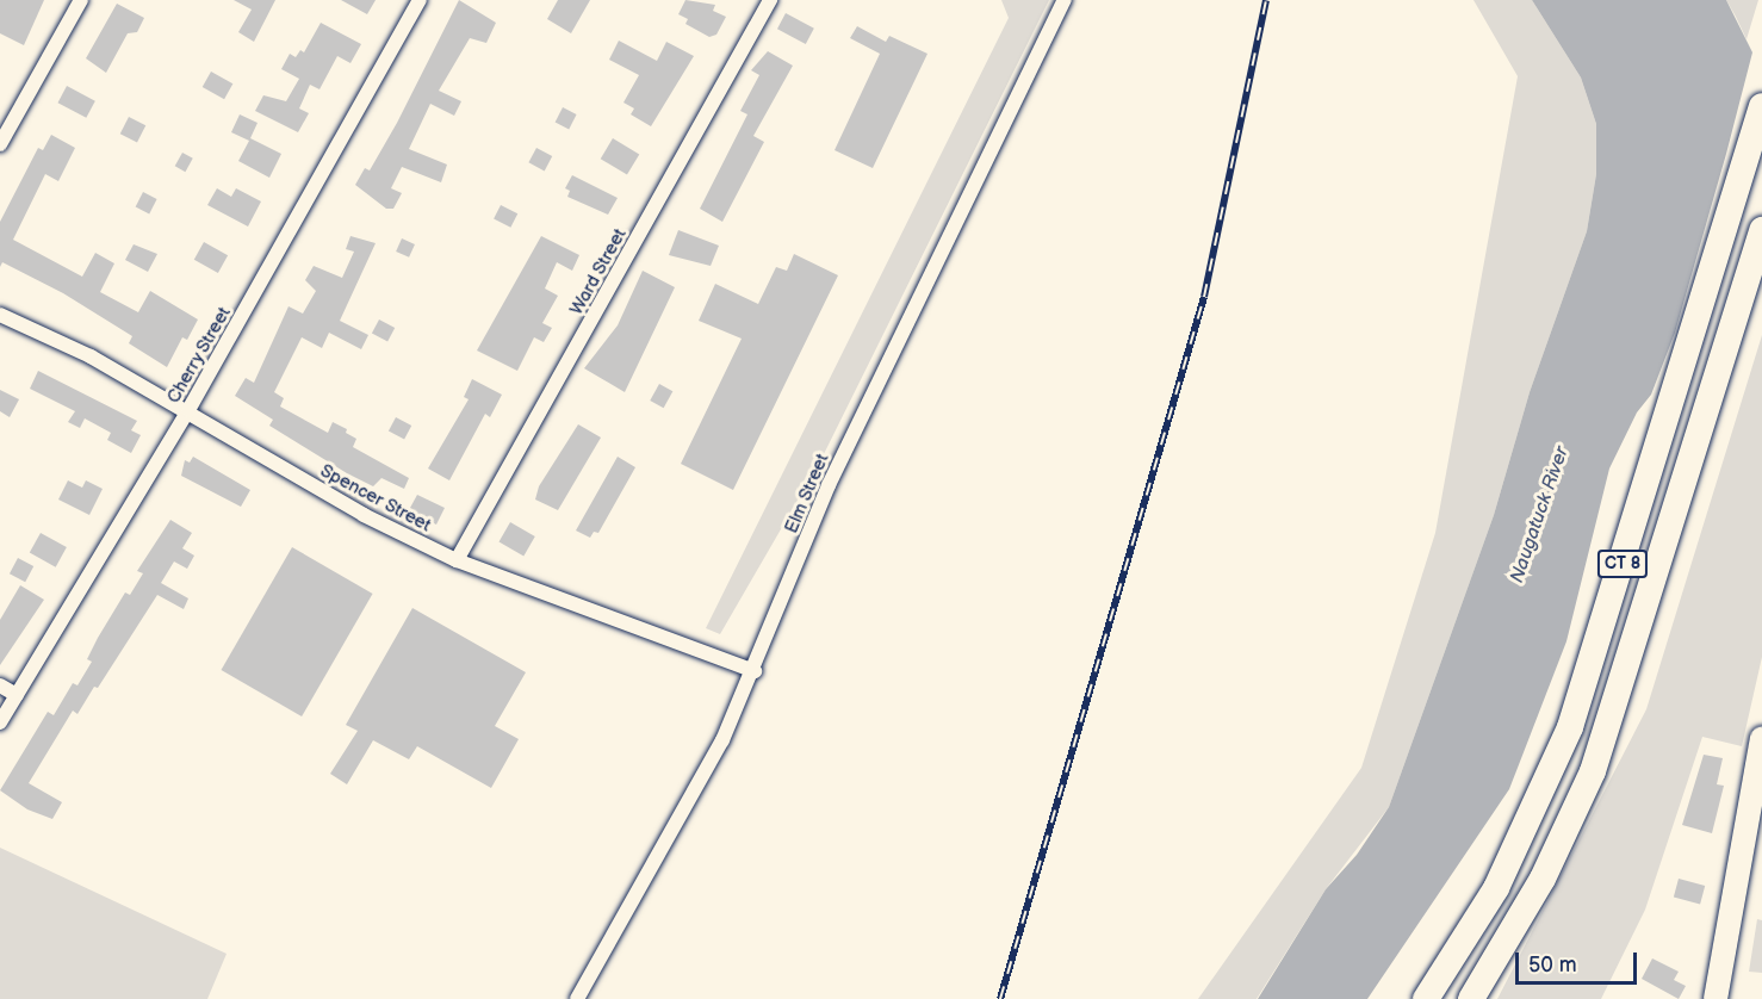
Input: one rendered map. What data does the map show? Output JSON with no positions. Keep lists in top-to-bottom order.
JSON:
{
  "streets": {
    "highway": ["CT 8"],
    "street": [
      "Ward Street",
      "Cherry Street",
      "Elm Street",
      "Spencer Street"
    ]
  },
  "crossings": [
    ["Ward Street", "Spencer Street"],
    ["Cherry Street", "Spencer Street"],
    ["Elm Street", "Spencer Street"]
  ],
  "water": ["Naugatuck River"],
  "scale_bar": "50 m"
}
